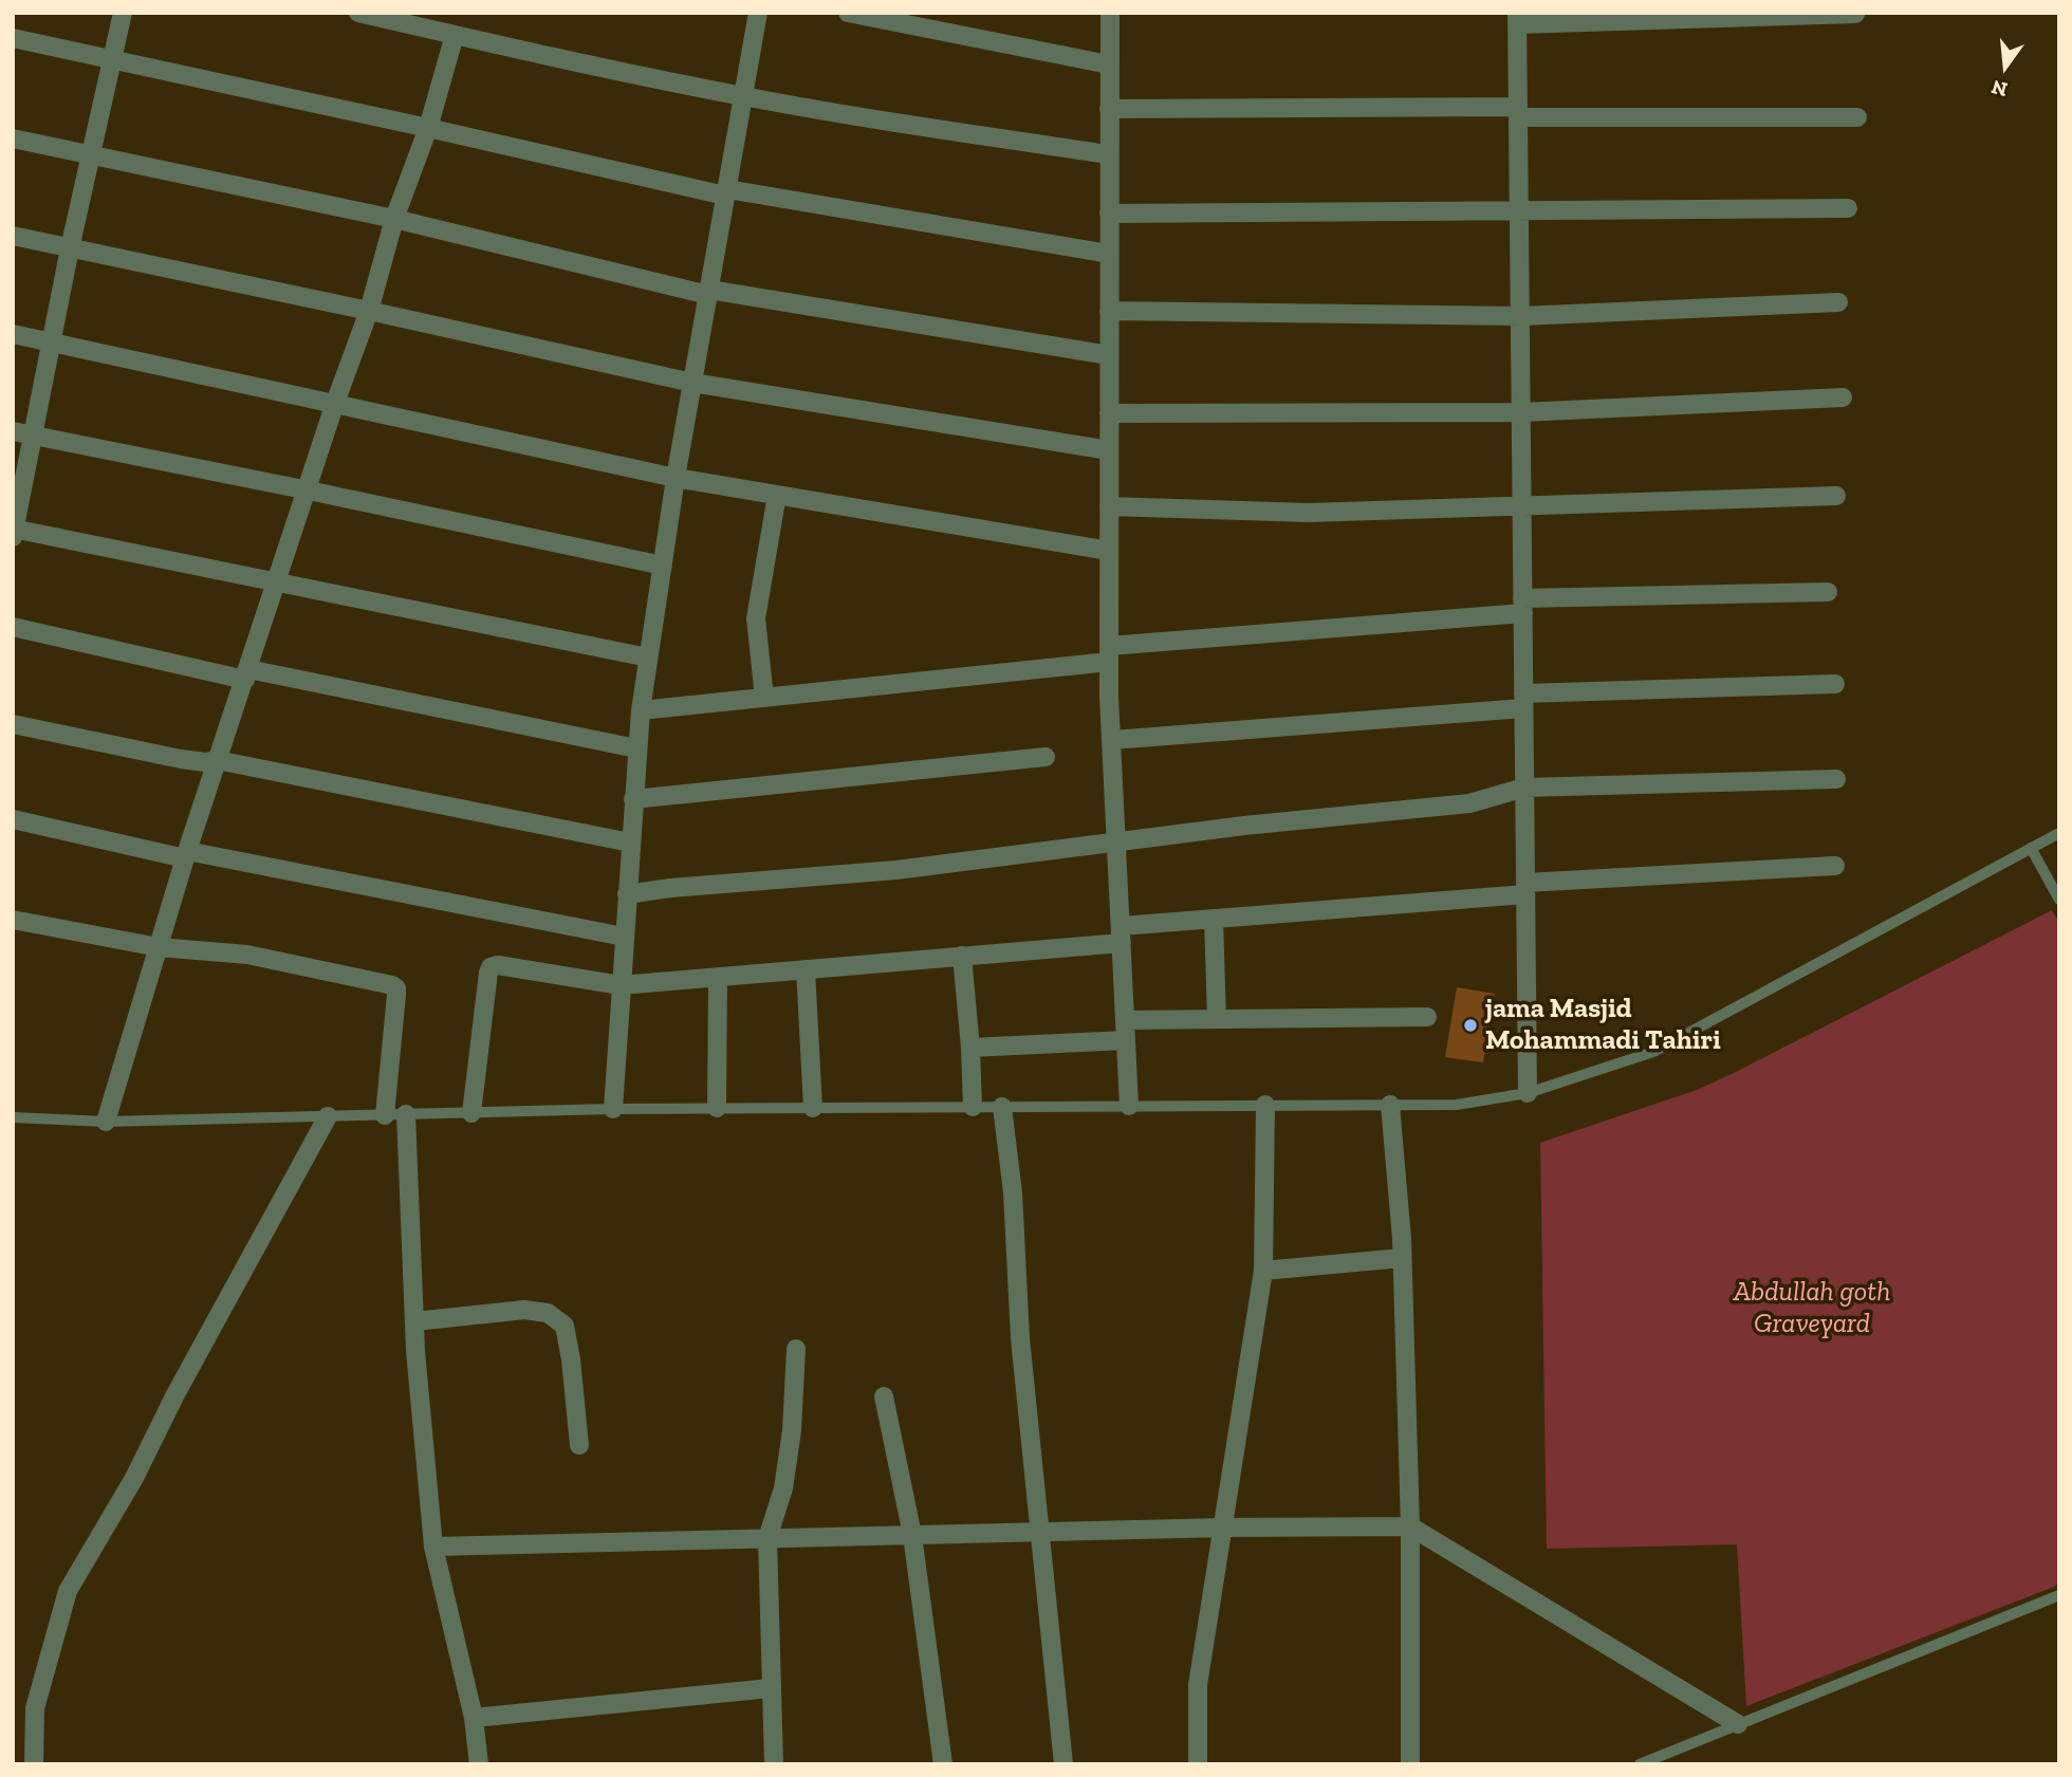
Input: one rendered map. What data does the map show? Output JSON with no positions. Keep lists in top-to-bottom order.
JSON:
{
  "parks": ["Abdullah goth Graveyard"],
  "places": ["jama Masjid Mohammadi Tahiri"],
  "north": "bottom"
}
